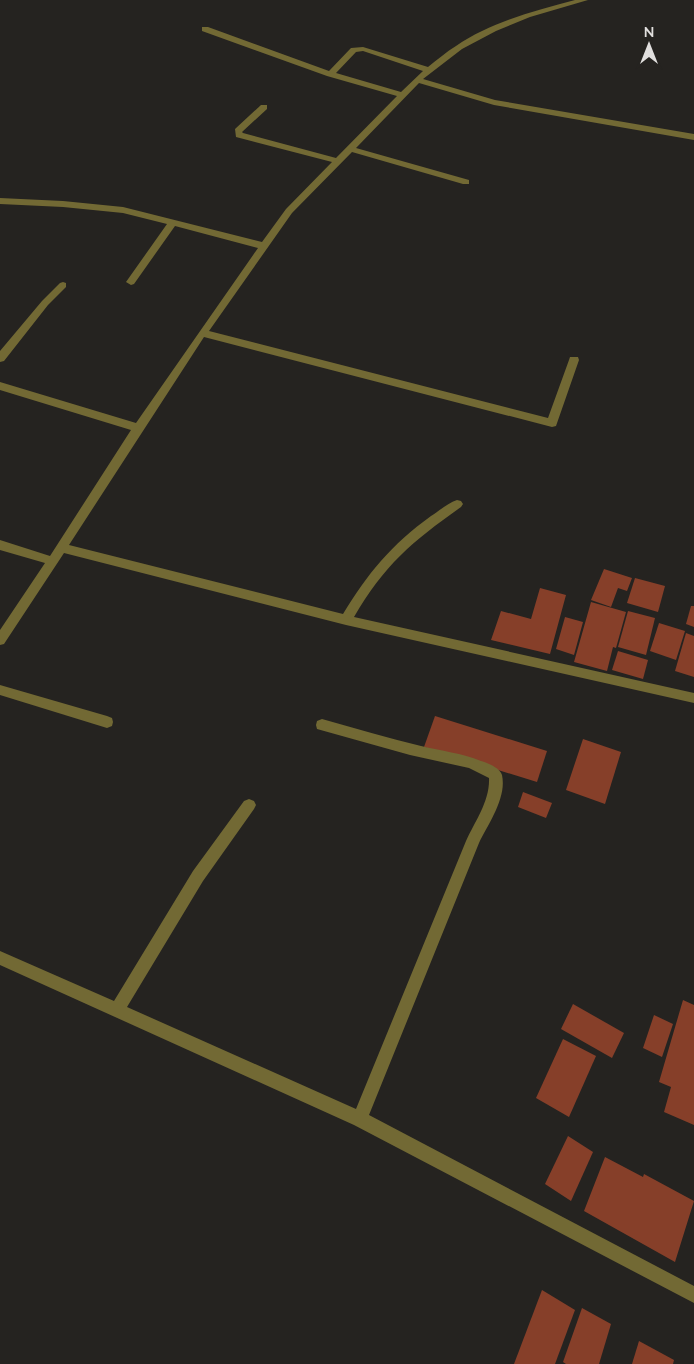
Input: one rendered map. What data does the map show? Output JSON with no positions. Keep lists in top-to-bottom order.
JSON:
{
  "north": "top"
}
